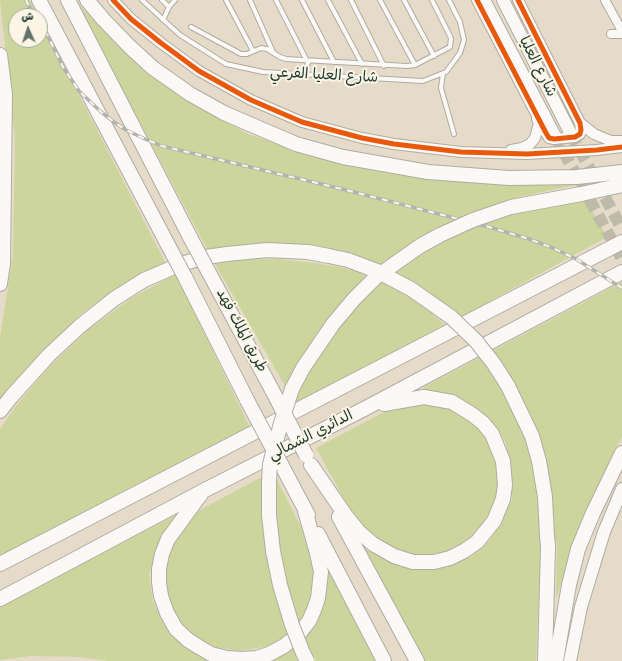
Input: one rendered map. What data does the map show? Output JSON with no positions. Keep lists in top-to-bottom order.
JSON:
{
  "streets": {
    "highway": ["طريق الملك فهد", "الدائري الشمالي"],
    "main road": ["شارع العليا"],
    "lane": ["شارع العليا الفرعي"]
  },
  "north": "top"
}
